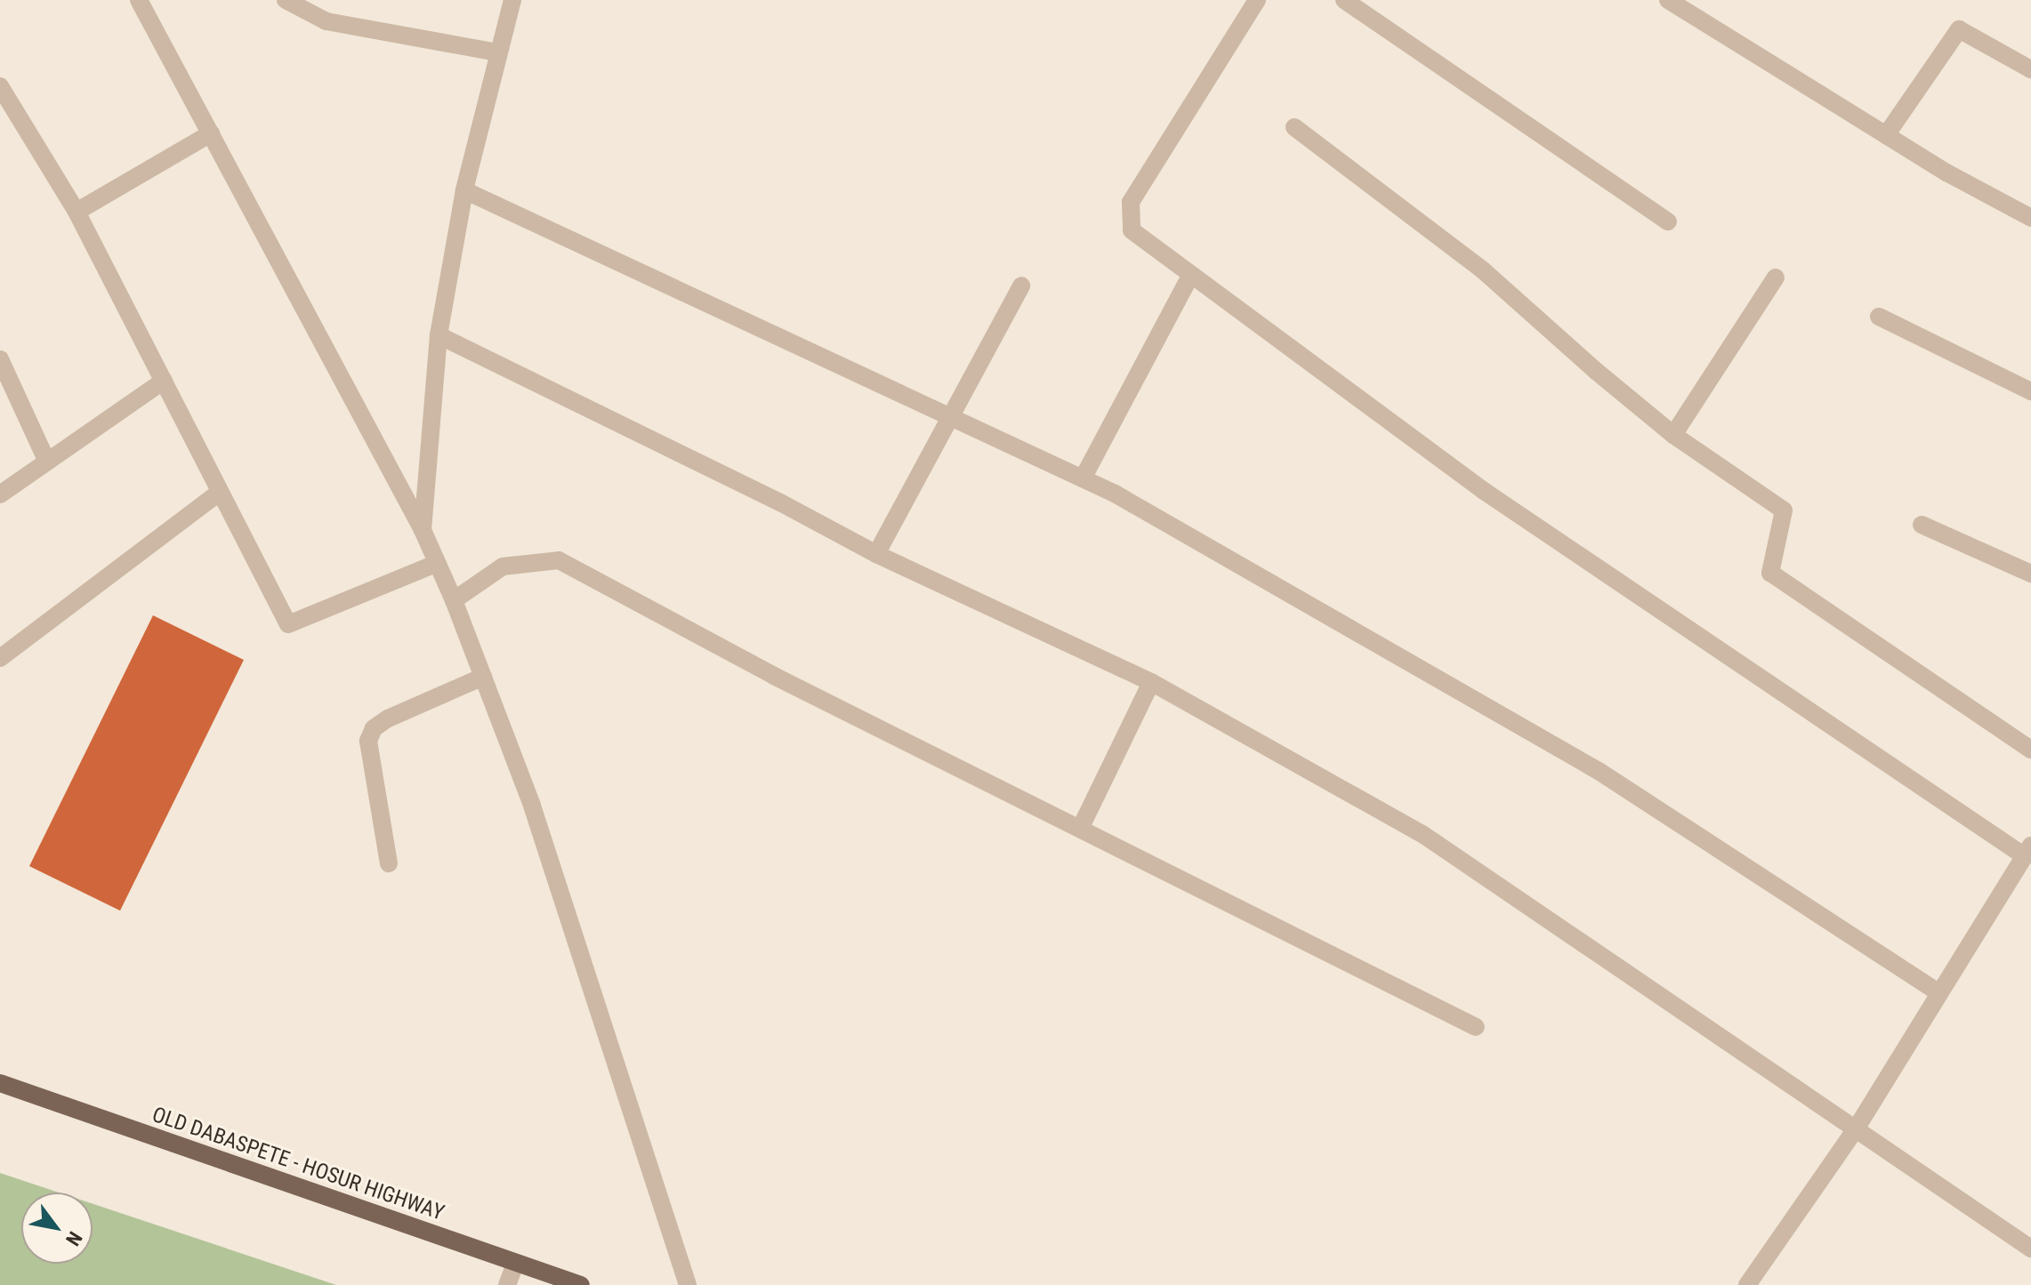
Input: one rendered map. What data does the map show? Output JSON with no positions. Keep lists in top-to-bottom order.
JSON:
{
  "streets": {
    "main road": ["OLD DABASPETE - HOSUR HIGHWAY"]
  },
  "north": "bottom right"
}
